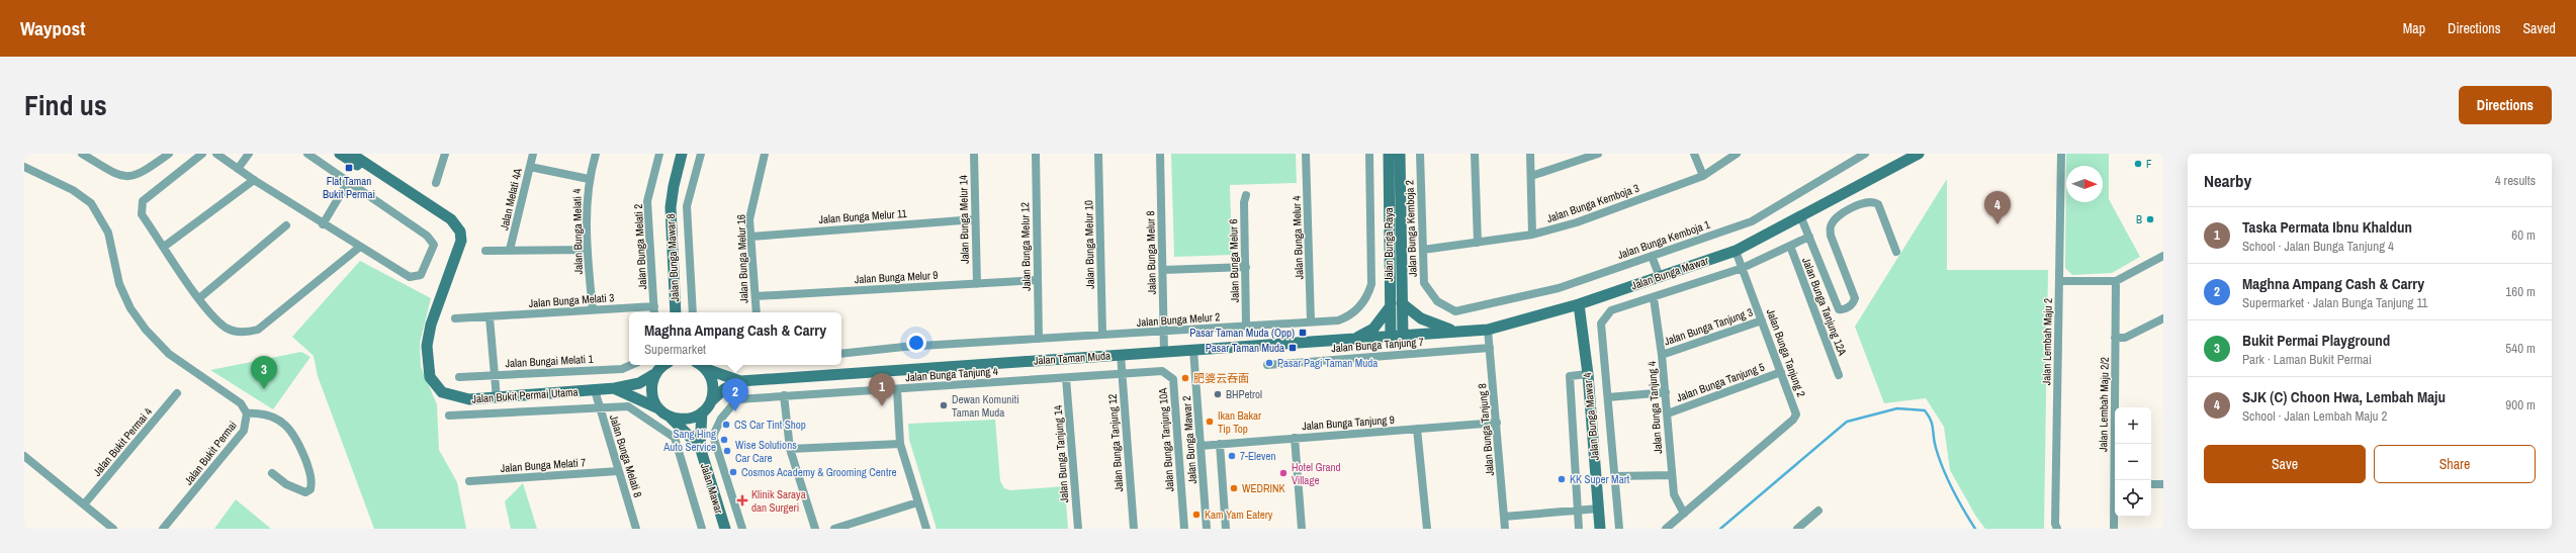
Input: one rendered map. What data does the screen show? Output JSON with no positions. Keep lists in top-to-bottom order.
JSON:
{
  "streets": {
    "street": [
      "Jalan Melati 4A",
      "Jalan Bunga Kemboja 3",
      "Jalan Bunga Melur 11",
      "Jalan Bunga Melur 14",
      "Jalan Bunga Kemboja 2",
      "Jalan Bunga Melati 4",
      "Jalan Bunga Melur 4",
      "Jalan Bunga Kemboja 1",
      "Jalan Bunga Melur 10",
      "Jalan Bunga Raya",
      "Jalan Bunga Melati 2",
      "Jalan Bunga Melur 12",
      "Jalan Bunga Melur 8",
      "Jalan Bunga Mawar 8",
      "Jalan Bunga Melur 16",
      "Jalan Bunga Melur 6",
      "Jalan Bunga Mawar",
      "Jalan Bunga Melur 9",
      "Jalan Bunga Melati 3",
      "Jalan Bunga Tanjung 12A",
      "Jalan Bunga Melur 2",
      "Jalan Bunga Tanjung 3",
      "Jalan Lembah Maju 2",
      "Jalan Bunga Tanjung 7",
      "Jalan Bunga Tanjung 2",
      "Jalan Taman Muda",
      "Jalan Bungai Melati 1",
      "Jalan Bunga Tanjung 4",
      "Jalan Bunga Tanjung 5",
      "Jalan Bukit Permai Utama",
      "Jalan Lembah Maju 2/2",
      "Jalan Bunga Mawar 4",
      "Jalan Bunga Tanjung 9",
      "Jalan Bunga Tanjung 8",
      "Jalan Bunga Tanjung 10A",
      "Jalan Bunga Mawar 2",
      "Jalan Bukit Permai 4",
      "Jalan Bunga Tanjung 12",
      "Jalan Bukit Permai",
      "Jalan Bunga Tanjung 14",
      "Jalan Bunga Melati 8",
      "Jalan Bunga Melati 7",
      "Jalan Mawar"
    ]
  },
  "crossings": [
    ["Jalan Bunga Kemboja 3", "Jalan Bunga Kemboja 2"],
    ["Jalan Bunga Melur 11", "Jalan Bunga Melur 14"],
    ["Jalan Bunga Melur 11", "Jalan Bunga Melur 16"],
    ["Jalan Bunga Melur 14", "Jalan Bunga Melur 9"],
    ["Jalan Bunga Kemboja 2", "Jalan Bunga Kemboja 1"],
    ["Jalan Bunga Melati 4", "Jalan Bunga Melati 3"],
    ["Jalan Bunga Melur 4", "Jalan Bunga Melur 2"],
    ["Jalan Bunga Melur 10", "Jalan Bunga Melur 2"],
    ["Jalan Bunga Raya", "Jalan Bunga Mawar"],
    ["Jalan Bunga Raya", "Jalan Taman Muda"],
    ["Jalan Bunga Melati 2", "Jalan Bunga Melati 3"],
    ["Jalan Bunga Melur 12", "Jalan Bunga Melur 9"],
    ["Jalan Bunga Melur 12", "Jalan Bunga Melur 2"],
    ["Jalan Bunga Melur 8", "Jalan Bunga Melur 2"],
    ["Jalan Bunga Melur 8", "Jalan Taman Muda"],
    ["Jalan Bunga Melur 16", "Jalan Bunga Melur 9"],
    ["Jalan Bunga Melur 6", "Jalan Bunga Melur 2"],
    ["Jalan Bunga Mawar", "Jalan Bunga Tanjung 2"],
    ["Jalan Bunga Mawar", "Jalan Taman Muda"],
    ["Jalan Bunga Mawar", "Jalan Bunga Mawar 4"],
    ["Jalan Bunga Mawar", "Jalan Bunga Tanjung 8"],
    ["Jalan Bunga Tanjung 3", "Jalan Bunga Tanjung 2"],
    ["Jalan Bunga Tanjung 3", "Jalan Bunga Tanjung 4"],
    ["Jalan Bunga Tanjung 7", "Jalan Bunga Tanjung 8"],
    ["Jalan Bunga Tanjung 2", "Jalan Bunga Tanjung 4"],
    ["Jalan Bunga Tanjung 2", "Jalan Bunga Tanjung 5"],
    ["Jalan Taman Muda", "Jalan Bunga Mawar 2"],
    ["Jalan Taman Muda", "Jalan Bunga Tanjung 12"],
    ["Jalan Taman Muda", "Jalan Mawar"],
    ["Jalan Bunga Tanjung 4", "Jalan Bunga Tanjung 5"],
    ["Jalan Bunga Tanjung 4", "Jalan Bunga Tanjung 10A"],
    ["Jalan Bunga Tanjung 4", "Jalan Bunga Tanjung 12"],
    ["Jalan Bunga Tanjung 4", "Jalan Bunga Tanjung 14"],
    ["Jalan Bukit Permai Utama", "Jalan Bunga Melati 8"],
    ["Jalan Bunga Tanjung 9", "Jalan Bunga Tanjung 8"],
    ["Jalan Bunga Tanjung 9", "Jalan Bunga Mawar 2"],
    ["Jalan Bunga Tanjung 10A", "Jalan Bunga Tanjung 12"],
    ["Jalan Bunga Melati 8", "Jalan Bunga Melati 7"]
  ],
  "places": {
    "other": [
      "F",
      "B",
      "Pasar Pagi Taman Muda",
      "肥婆云吞面",
      "BHPetrol",
      "Dewan Komuniti Taman Muda",
      "Ikan Bakar Tip Top",
      "CS Car Tint Shop",
      "Sang Hing Auto Service",
      "Wise Solutions Car Care",
      "7-Eleven",
      "Cosmos Academy & Grooming Centre",
      "Hotel Grand Village",
      "KK Super Mart",
      "WEDRINK",
      "Kam Yam Eatery"
    ],
    "transit": ["Flat Taman Bukit Permai", "Pasar Taman Muda (Opp)", "Pasar Taman Muda"],
    "health": ["Klinik Saraya dan Surgeri"]
  },
  "north": "right",
  "page": {
    "header": "Waypost",
    "nav": ["Map", "Directions", "Saved"],
    "title": "Find us",
    "buttons": [
      "Directions",
      ["Save", "Share"]
    ],
    "heading": ["Nearby", "4 results"],
    "pins": [
      "4",
      "3",
      "1",
      "2"
    ],
    "list": [
      {
        "mark": "1",
        "name": "Taska Permata Ibnu Khaldun",
        "note": "School · Jalan Bunga Tanjung 4",
        "value": "60 m"
      },
      {
        "mark": "2",
        "name": "Maghna Ampang Cash & Carry",
        "note": "Supermarket · Jalan Bunga Tanjung 11",
        "value": "160 m"
      },
      {
        "mark": "3",
        "name": "Bukit Permai Playground",
        "note": "Park · Laman Bukit Permai",
        "value": "540 m"
      },
      {
        "mark": "4",
        "name": "SJK (C) Choon Hwa, Lembah Maju",
        "note": "School · Jalan Lembah Maju 2",
        "value": "900 m"
      }
    ],
    "popup": ["Maghna Ampang Cash & Carry", "Supermarket"],
    "map_buttons": ["+", "−"]
  }
}
